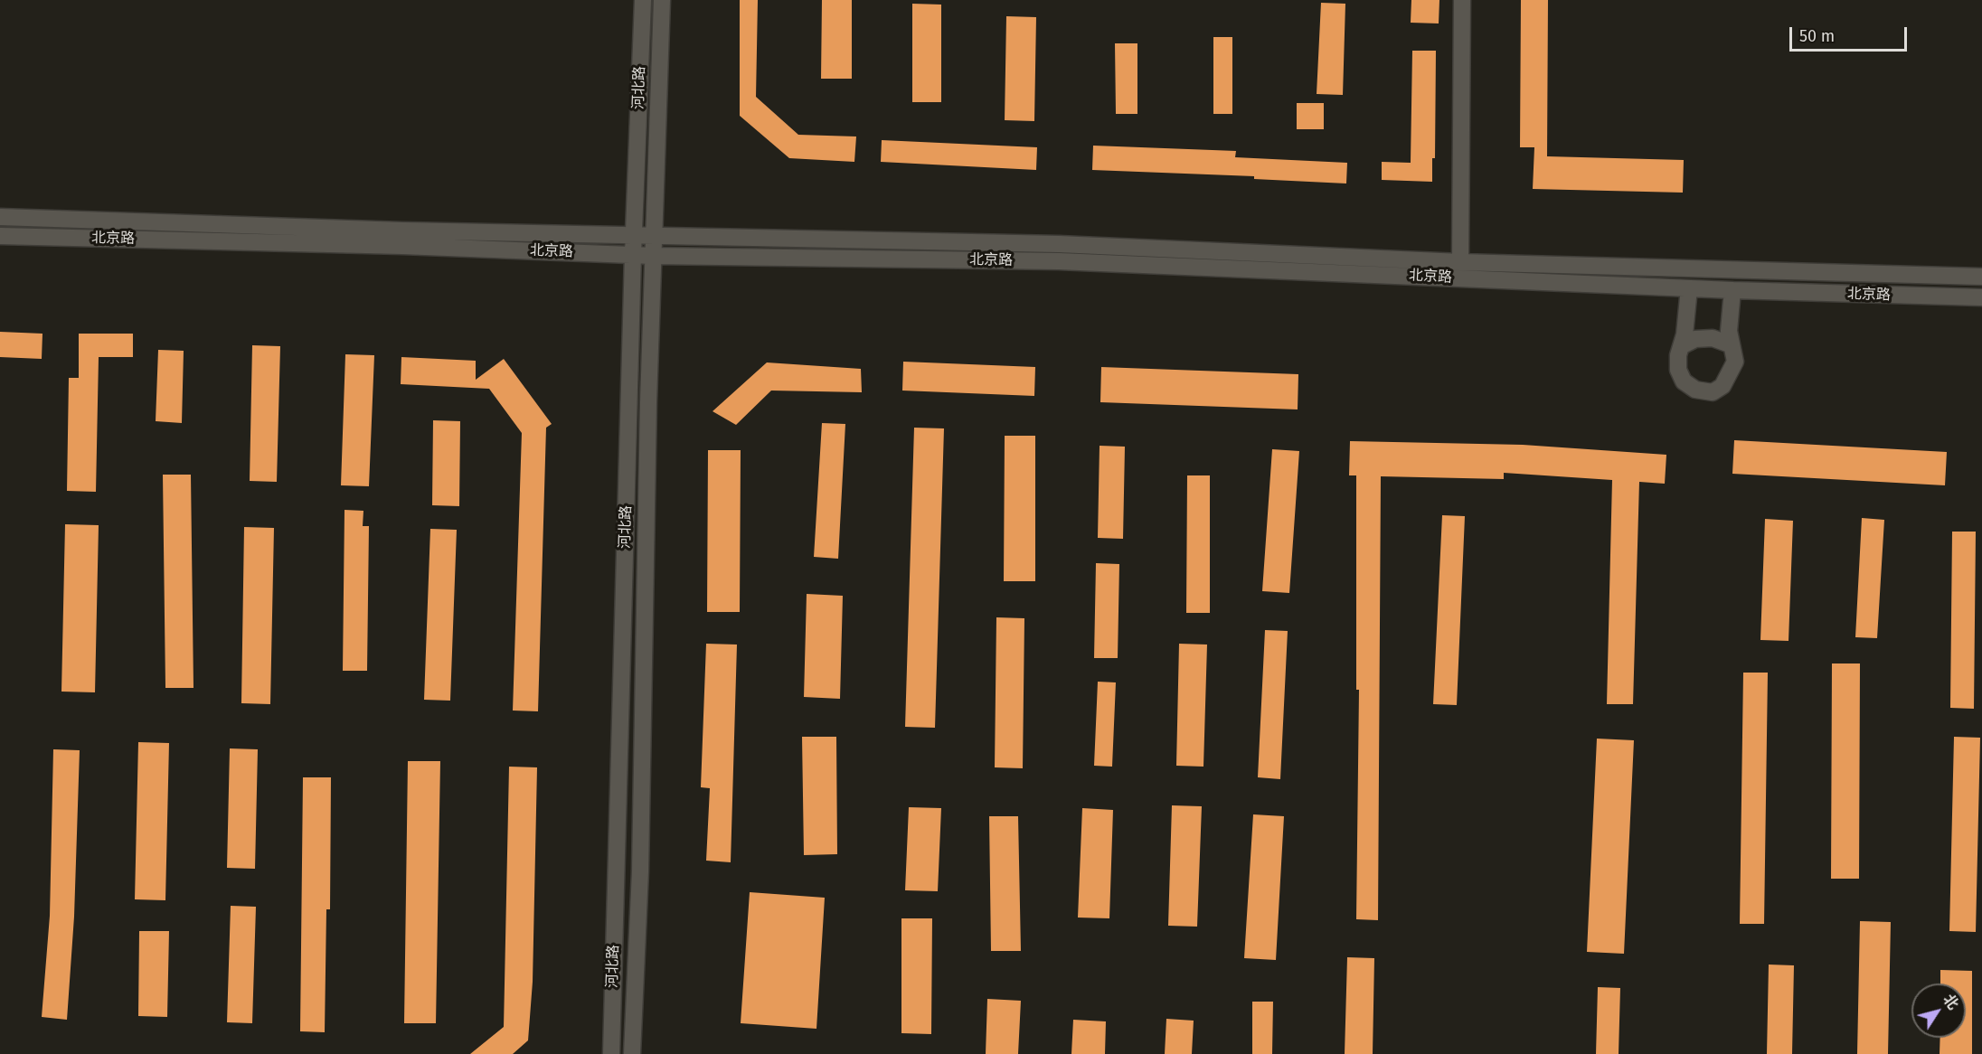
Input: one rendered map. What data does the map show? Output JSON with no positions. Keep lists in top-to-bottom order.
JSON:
{
  "streets": {
    "street": ["河北路", "北京路"]
  },
  "crossings": [
    ["河北路", "北京路"]
  ],
  "scale_bar": "50 m",
  "north": "top right"
}
